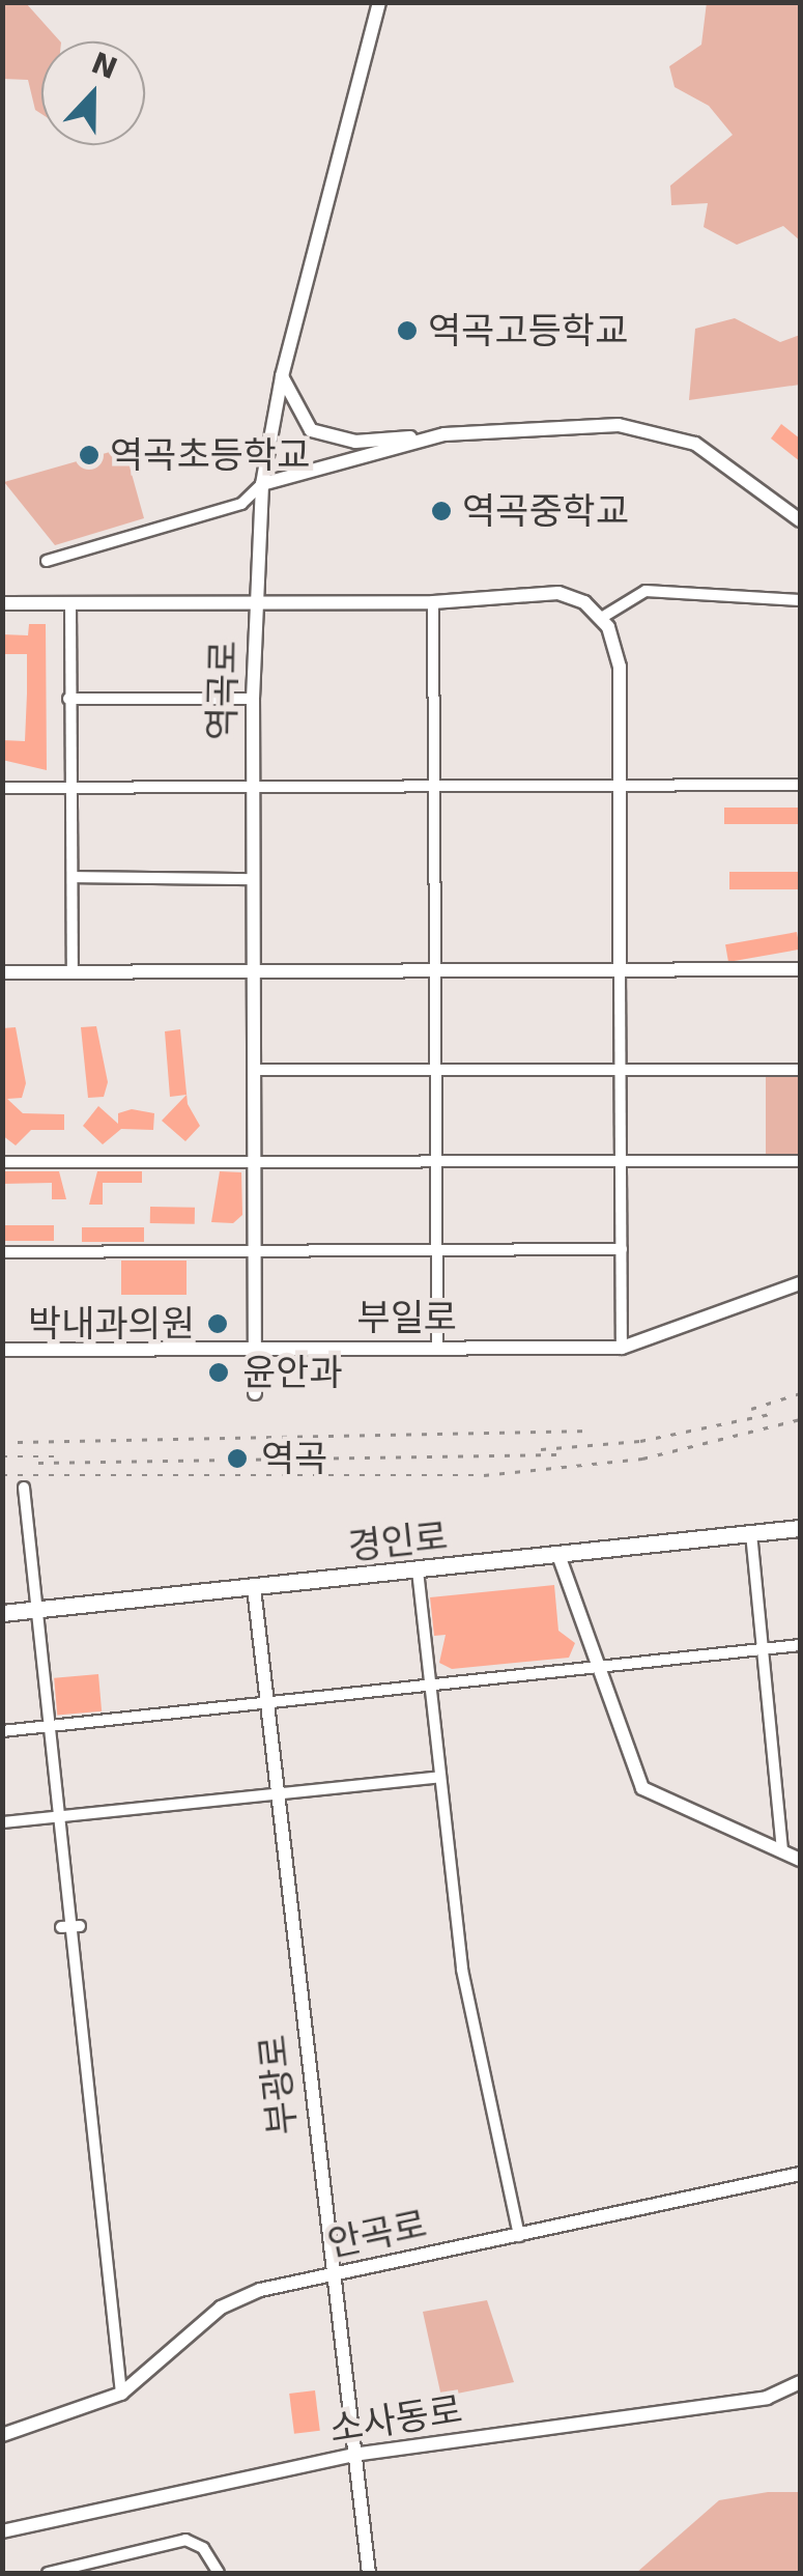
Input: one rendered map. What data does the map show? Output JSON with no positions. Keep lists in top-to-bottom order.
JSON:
{
  "streets": {
    "main road": ["경인로"],
    "street": [
      "역곡로",
      "부일로",
      "부광로",
      "안곡로",
      "소사동로"
    ]
  },
  "crossings": [
    ["역곡로", "부일로"],
    ["경인로", "부광로"],
    ["부광로", "안곡로"],
    ["부광로", "소사동로"]
  ],
  "places": [
    "역곡고등학교",
    "역곡초등학교",
    "역곡중학교",
    "박내과의원",
    "윤안과",
    "역곡"
  ],
  "north": "top"
}
